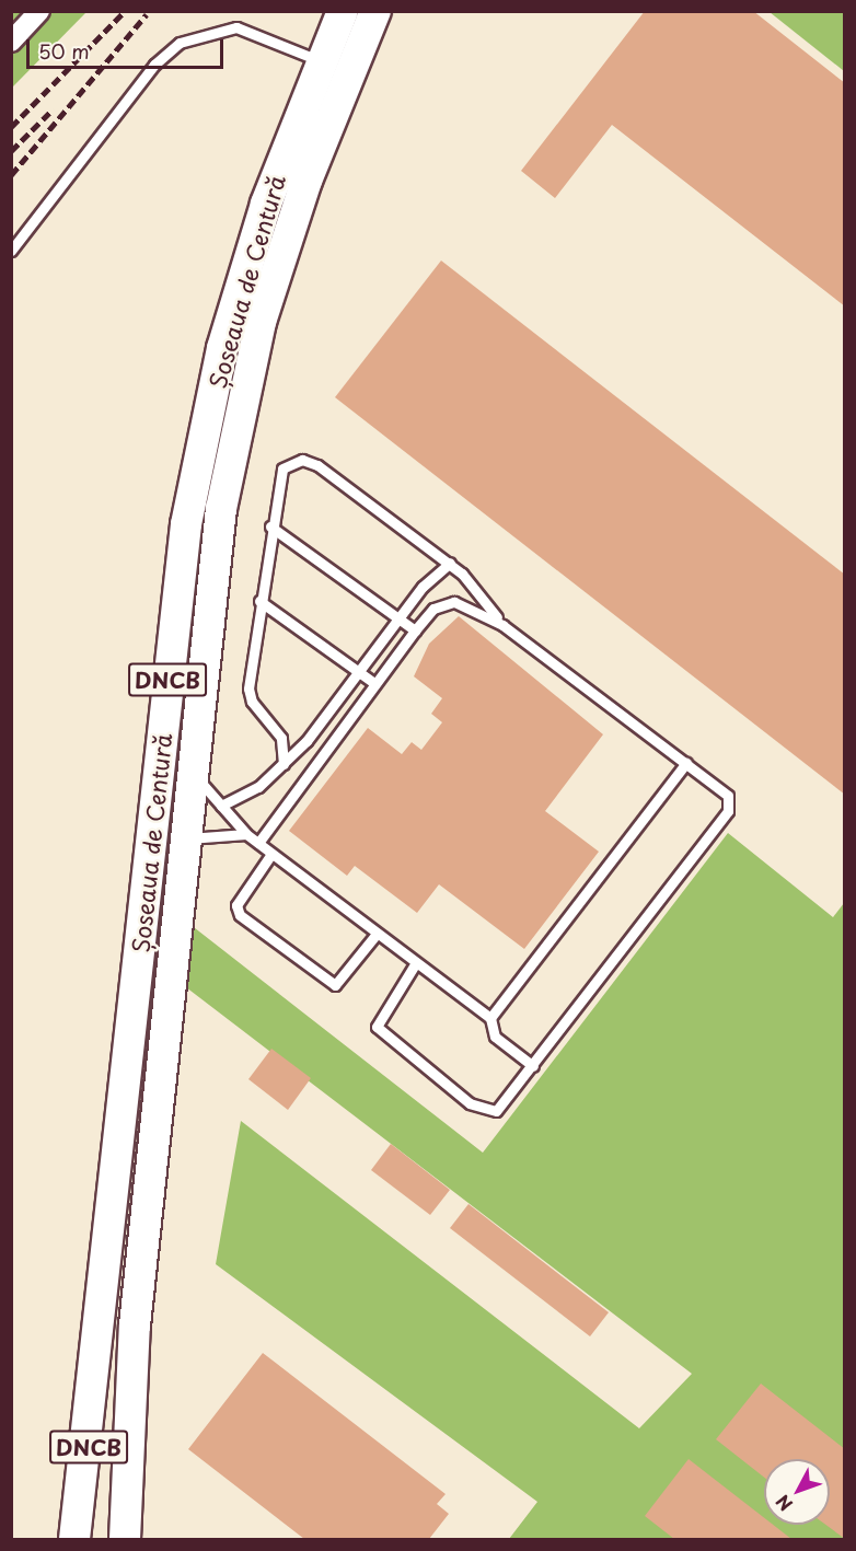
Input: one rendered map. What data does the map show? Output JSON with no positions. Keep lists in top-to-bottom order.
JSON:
{
  "streets": {
    "main road": ["Șoseaua de Centură", "DNCB"]
  },
  "scale_bar": "50 m",
  "north": "bottom left"
}
